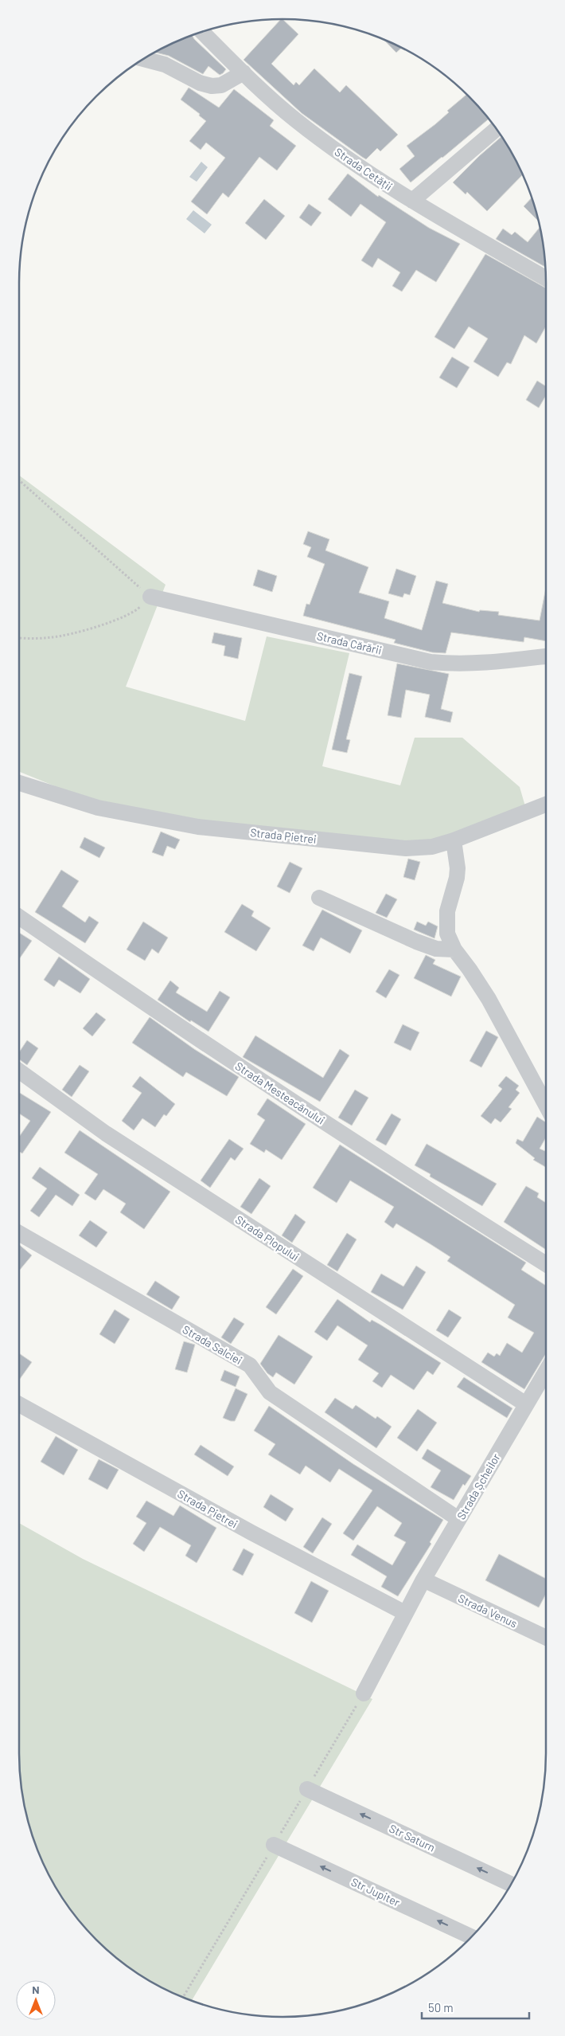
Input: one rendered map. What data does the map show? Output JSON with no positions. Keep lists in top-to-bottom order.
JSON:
{
  "streets": {
    "street": [
      "Strada Cetății",
      "Strada Cărării",
      "Strada Pietrei",
      "Strada Mesteacănului",
      "Strada Plopului",
      "Strada Salciei",
      "Strada Șcheilor",
      "Strada Venus",
      "Str Saturn",
      "Str Jupiter"
    ]
  },
  "crossings": [
    ["Strada Pietrei", "Strada Șcheilor"],
    ["Strada Plopului", "Strada Șcheilor"],
    ["Strada Salciei", "Strada Șcheilor"],
    ["Strada Șcheilor", "Strada Venus"]
  ],
  "one_way": ["Str Saturn", "Str Jupiter"],
  "scale_bar": "50 m",
  "north": "top"
}
